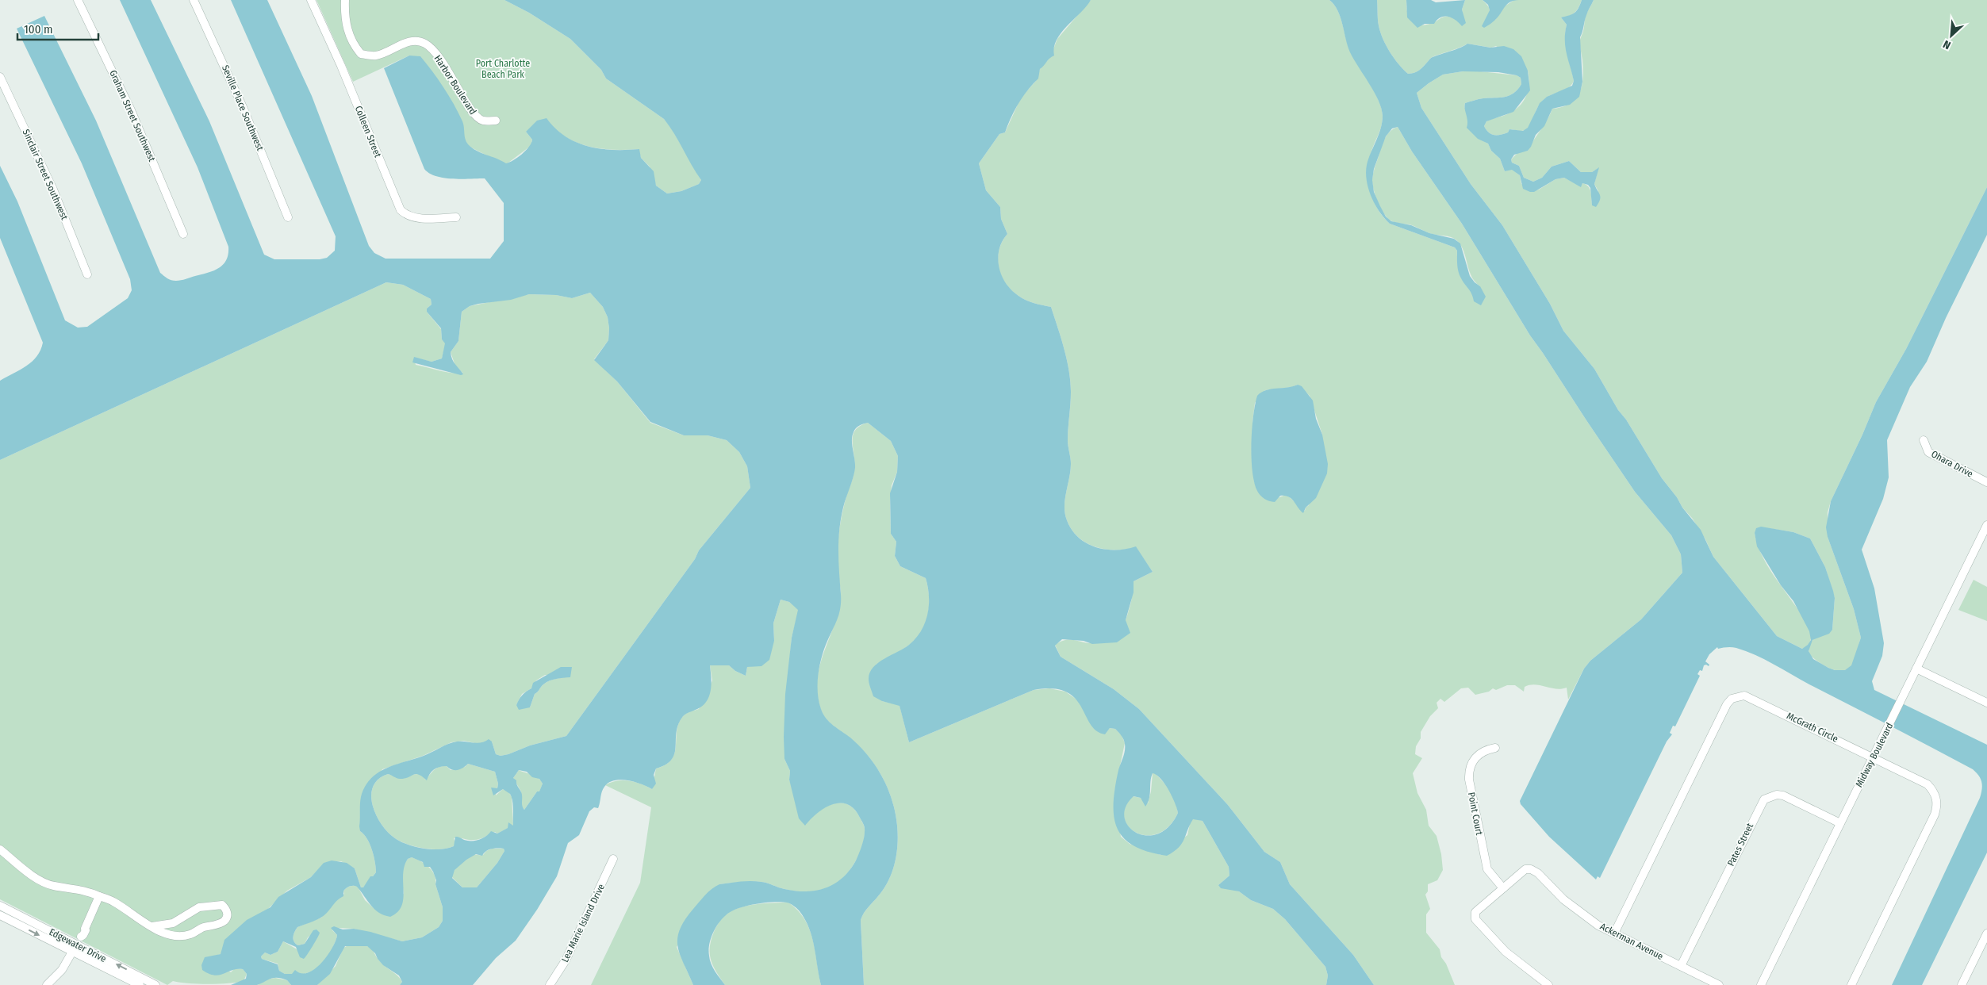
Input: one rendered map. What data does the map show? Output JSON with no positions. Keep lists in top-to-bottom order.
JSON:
{
  "streets": {
    "street": [
      "Harbor Boulevard",
      "Seville Place Southwest",
      "Graham Street Southwest",
      "Colleen Street",
      "Sinclair Street Southwest",
      "Ohara Drive",
      "McGrath Circle",
      "Midway Boulevard",
      "Point Court",
      "Pates Street",
      "Lea Marie Island Drive",
      "Ackerman Avenue",
      "Edgewater Drive"
    ]
  },
  "crossings": [
    ["McGrath Circle", "Midway Boulevard"],
    ["McGrath Circle", "Ackerman Avenue"],
    ["Midway Boulevard", "Pates Street"],
    ["Point Court", "Ackerman Avenue"],
    ["Pates Street", "Ackerman Avenue"]
  ],
  "parks": ["Port Charlotte Beach Park"],
  "scale_bar": "100 m",
  "north": "bottom left"
}
